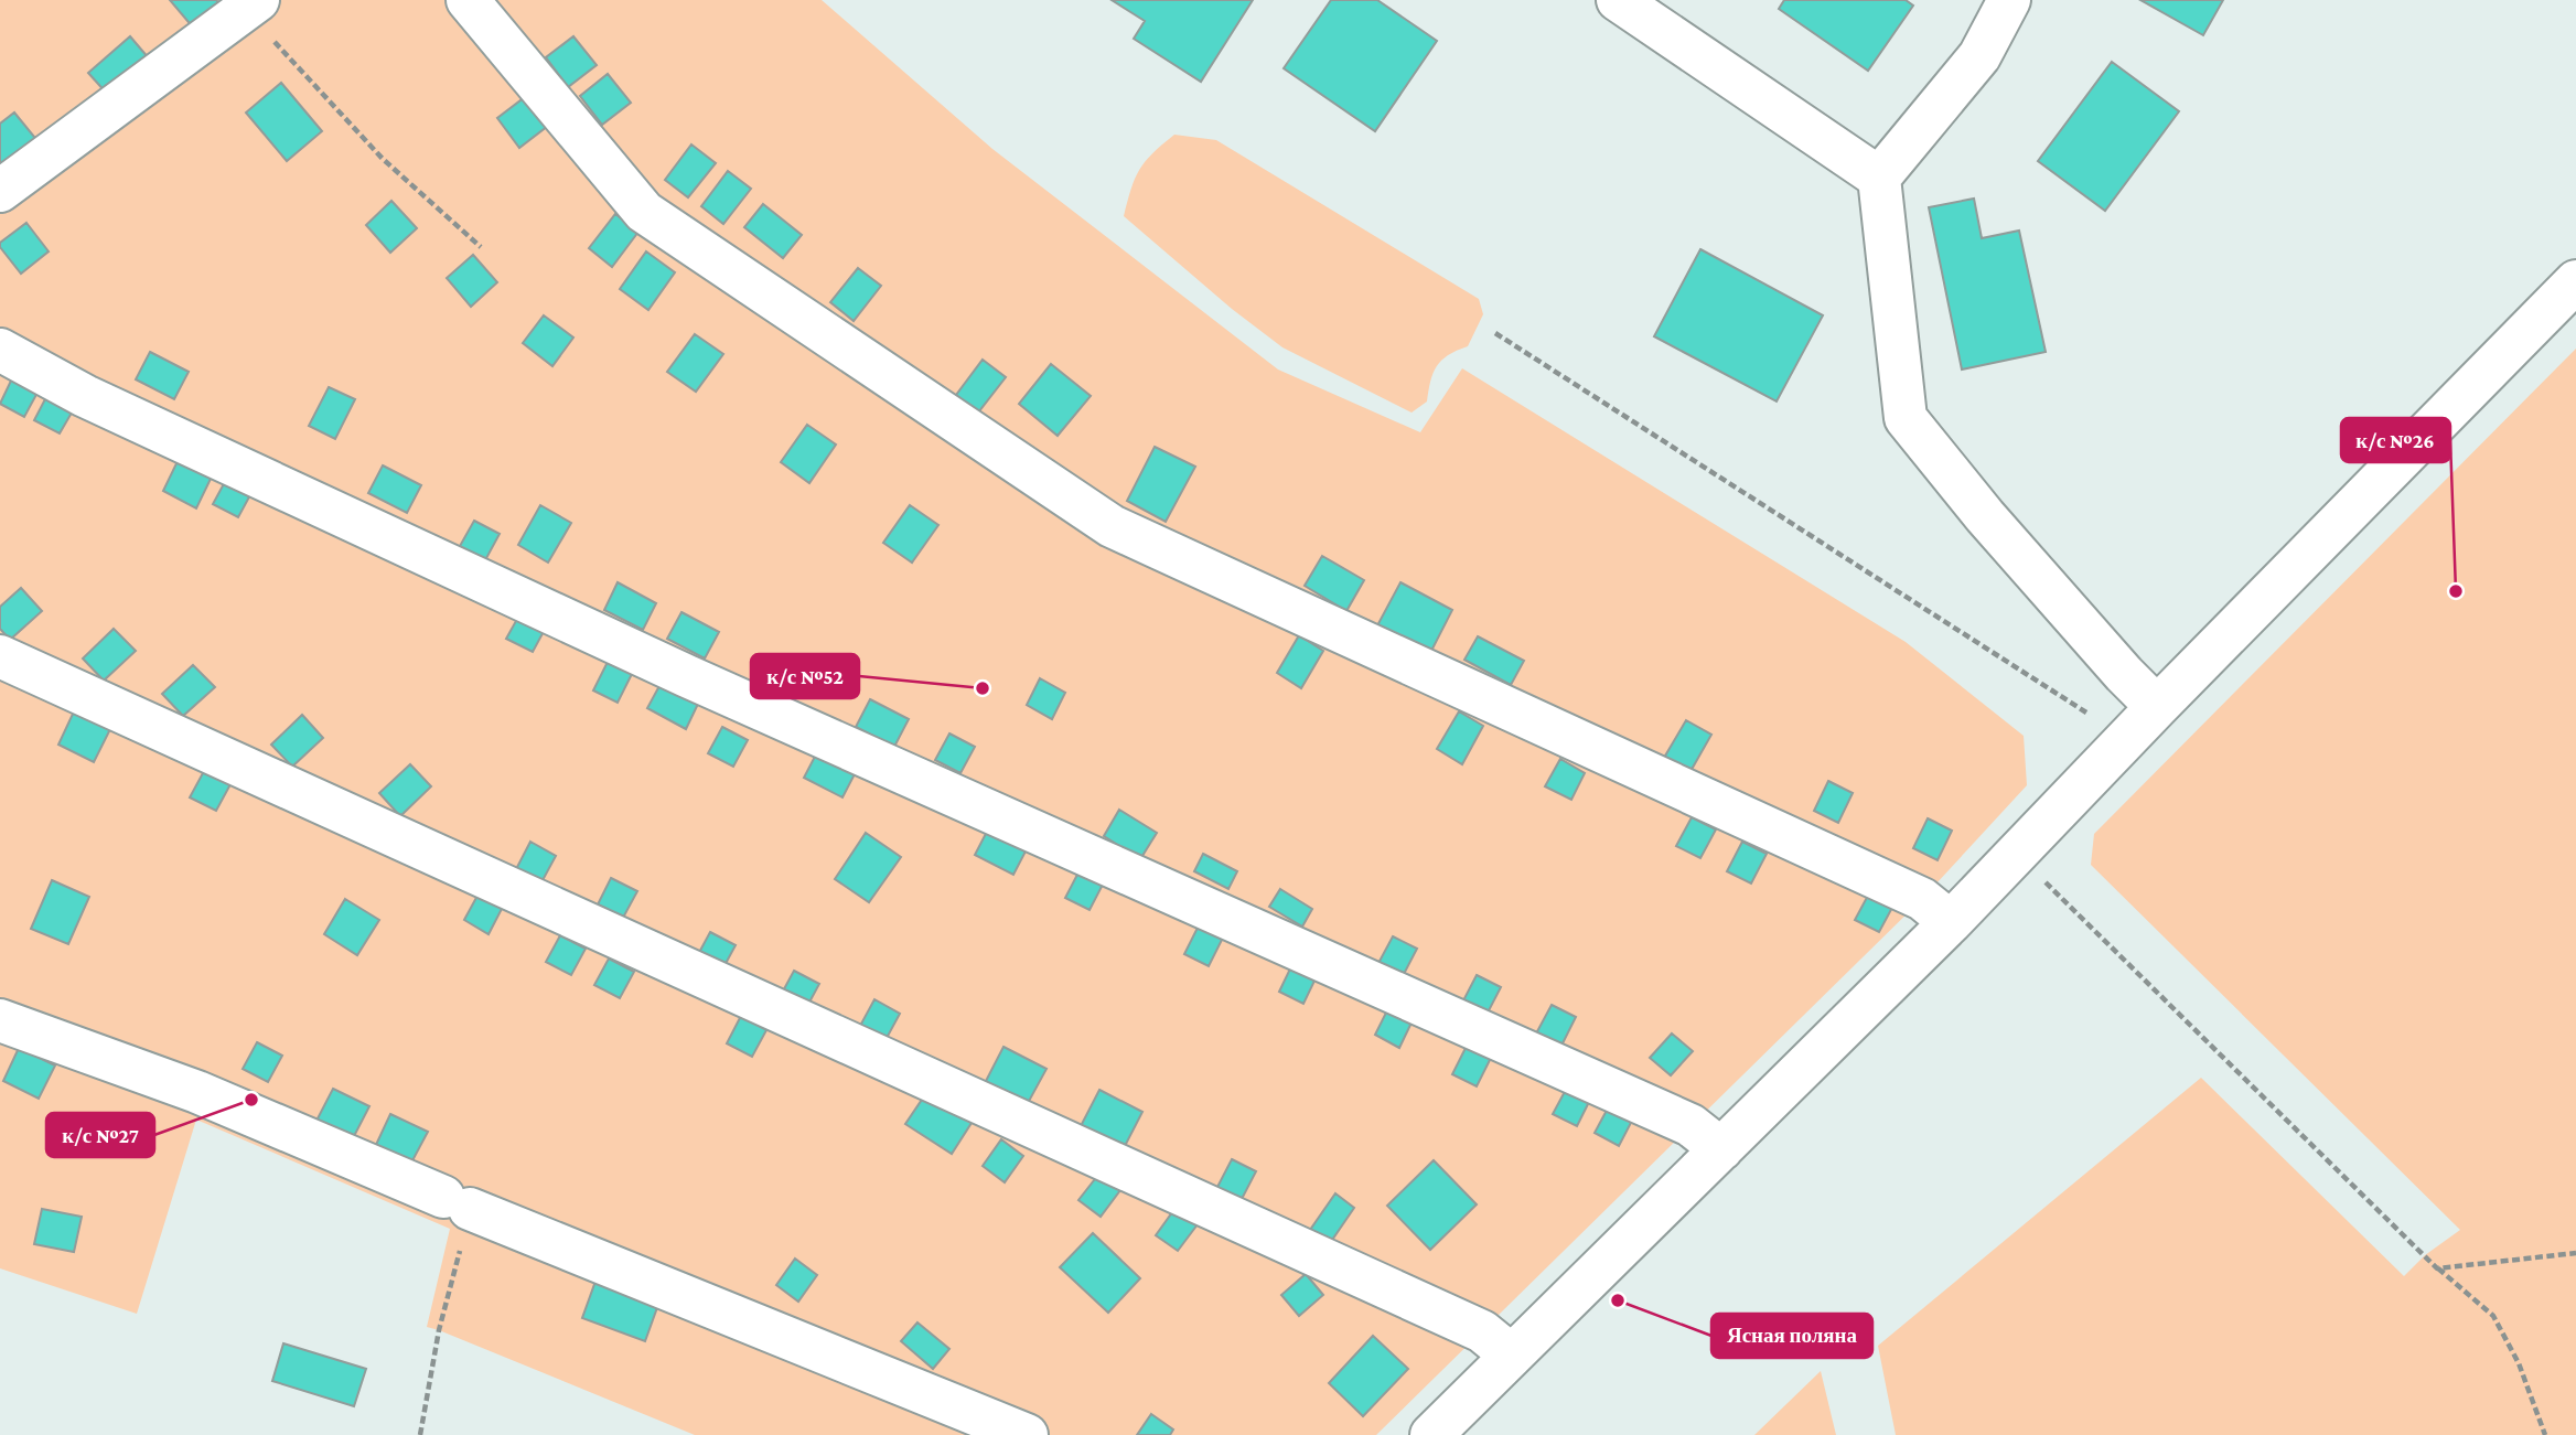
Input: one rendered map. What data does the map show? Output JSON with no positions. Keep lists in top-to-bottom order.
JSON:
{
  "places": [
    "к/с №26",
    "к/с №52",
    "к/с №27",
    "Ясная поляна"
  ]
}
